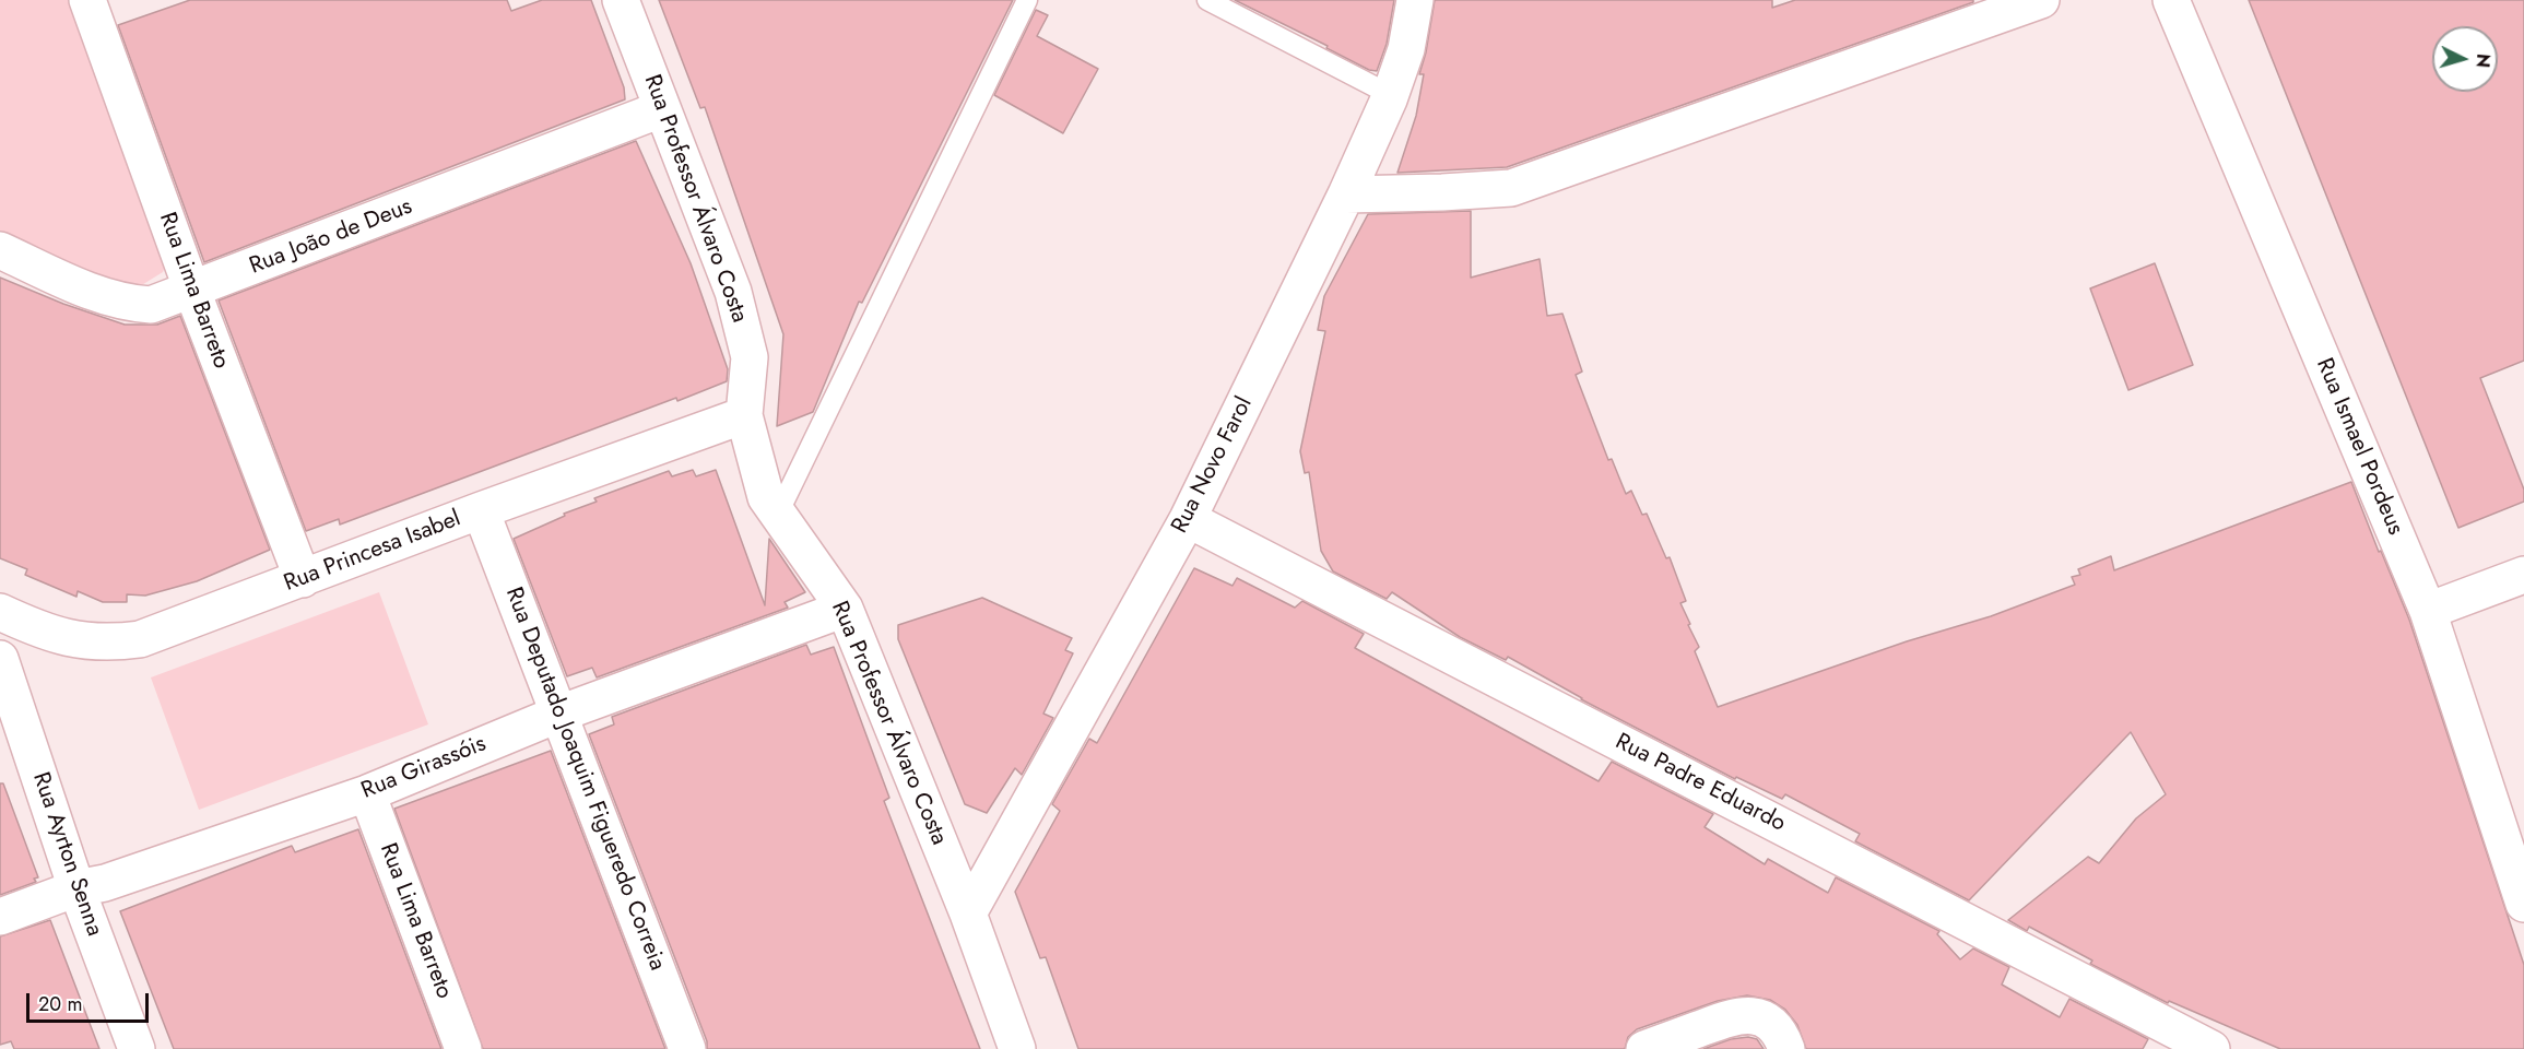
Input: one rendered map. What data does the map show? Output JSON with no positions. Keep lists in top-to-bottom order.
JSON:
{
  "streets": {
    "street": [
      "Rua Professor Álvaro Costa",
      "Rua João de Deus",
      "Rua Lima Barreto",
      "Rua Ismael Pordeus",
      "Rua Novo Farol",
      "Rua Princesa Isabel",
      "Rua Girassóis",
      "Rua Deputado Joaquim Figueredo Correia",
      "Rua Padre Eduardo",
      "Rua Ayrton Senna"
    ]
  },
  "crossings": [
    ["Rua Professor Álvaro Costa", "Rua João de Deus"],
    ["Rua Professor Álvaro Costa", "Rua Novo Farol"],
    ["Rua Professor Álvaro Costa", "Rua Princesa Isabel"],
    ["Rua Professor Álvaro Costa", "Rua Girassóis"],
    ["Rua João de Deus", "Rua Lima Barreto"],
    ["Rua Lima Barreto", "Rua Princesa Isabel"],
    ["Rua Lima Barreto", "Rua Girassóis"],
    ["Rua Novo Farol", "Rua Padre Eduardo"],
    ["Rua Princesa Isabel", "Rua Deputado Joaquim Figueredo Correia"],
    ["Rua Girassóis", "Rua Deputado Joaquim Figueredo Correia"],
    ["Rua Girassóis", "Rua Ayrton Senna"]
  ],
  "scale_bar": "20 m",
  "north": "right"
}
